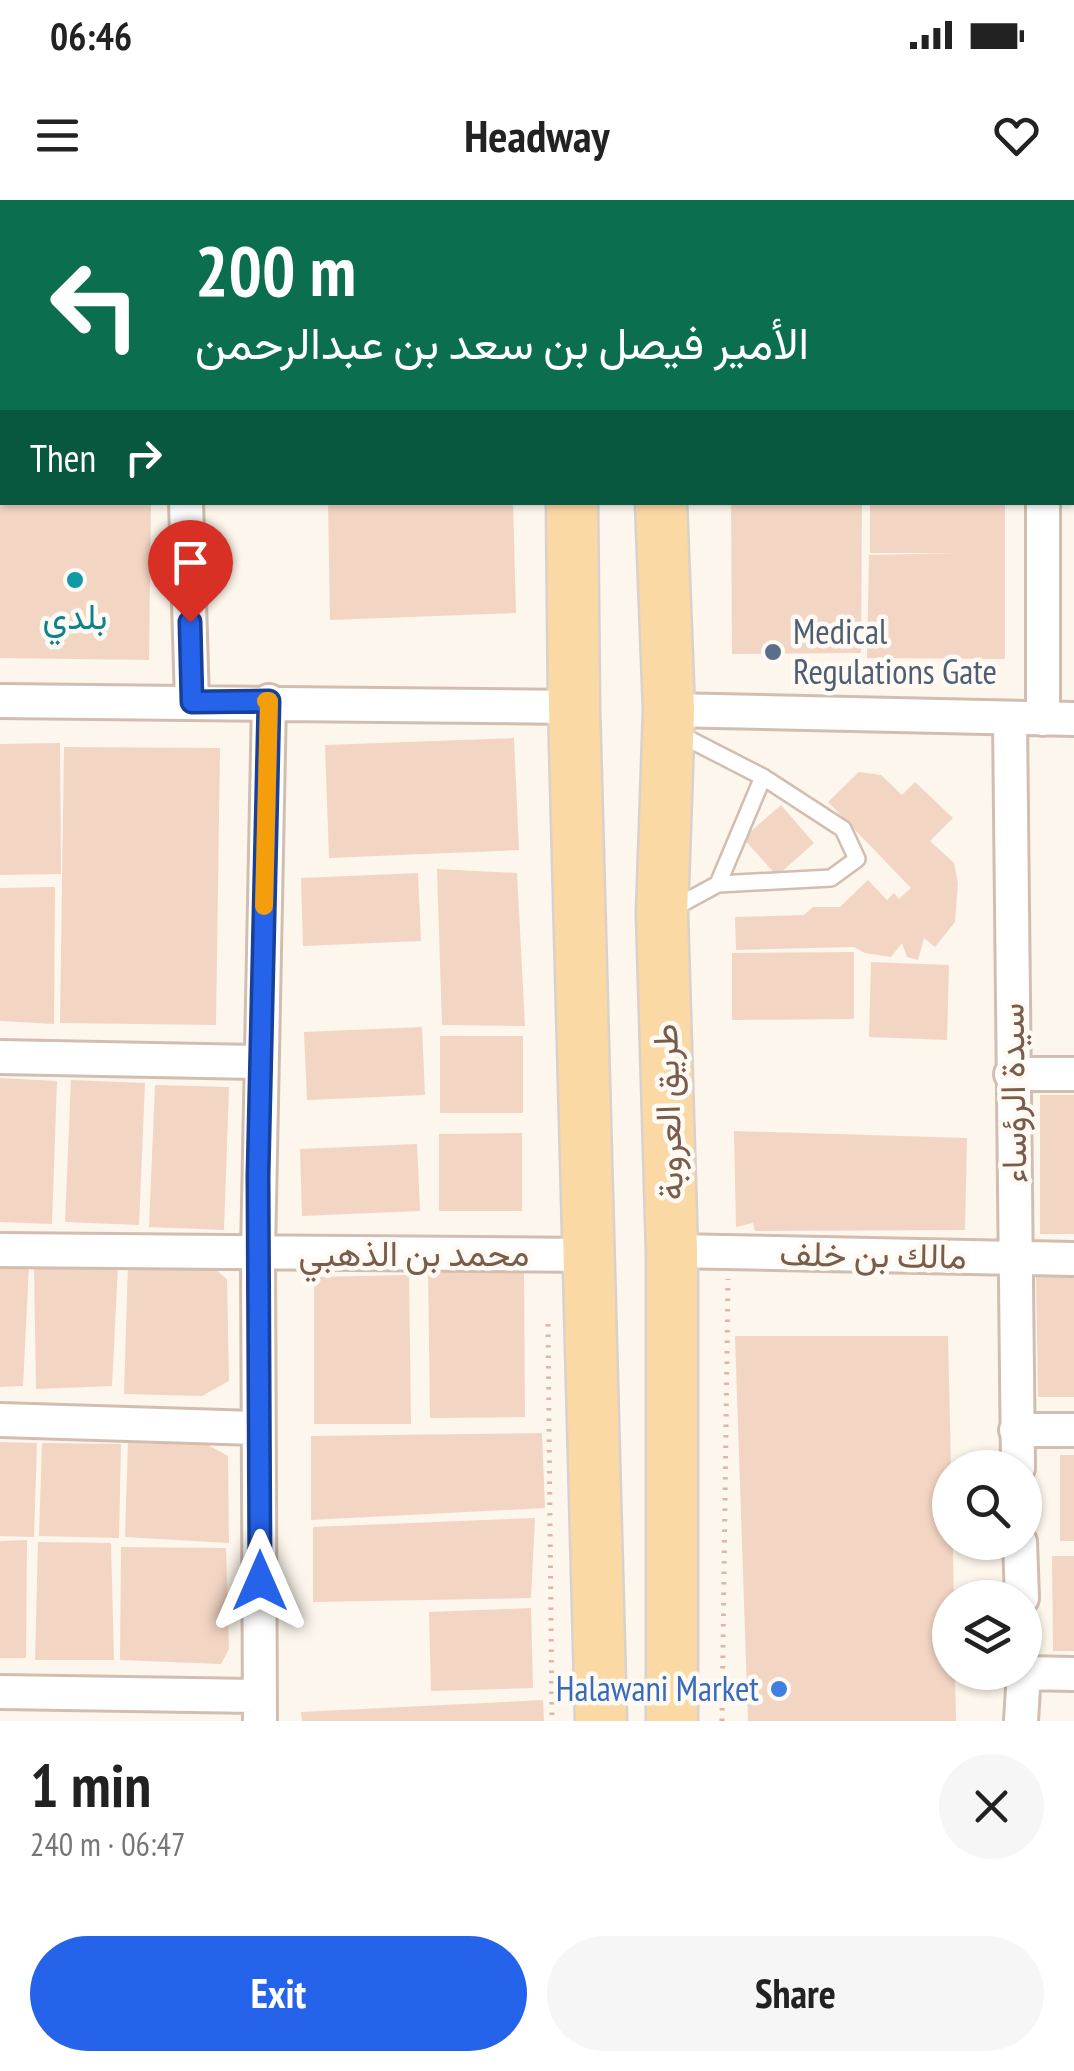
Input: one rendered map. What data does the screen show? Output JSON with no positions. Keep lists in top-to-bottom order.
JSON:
{
  "streets": {
    "main road": ["طريق العروبة"],
    "street": ["سيدة الرؤساء", "محمد بن الذهبي", "مالك بن خلف"]
  },
  "crossings": [
    ["سيدة الرؤساء", "مالك بن خلف"],
    ["طريق العروبة", "مالك بن خلف"]
  ],
  "places": ["بلدي", "Medical Regulations Gate", "Halawani Market"],
  "page": {
    "status": "06:46",
    "header": "Headway",
    "turn": ["200 m", "الأمير فيصل بن سعد بن عبدالرحمن"],
    "then": "Then",
    "heading": ["1 min", "240 m · 06:47"],
    "buttons": ["Exit", "Share"]
  }
}
